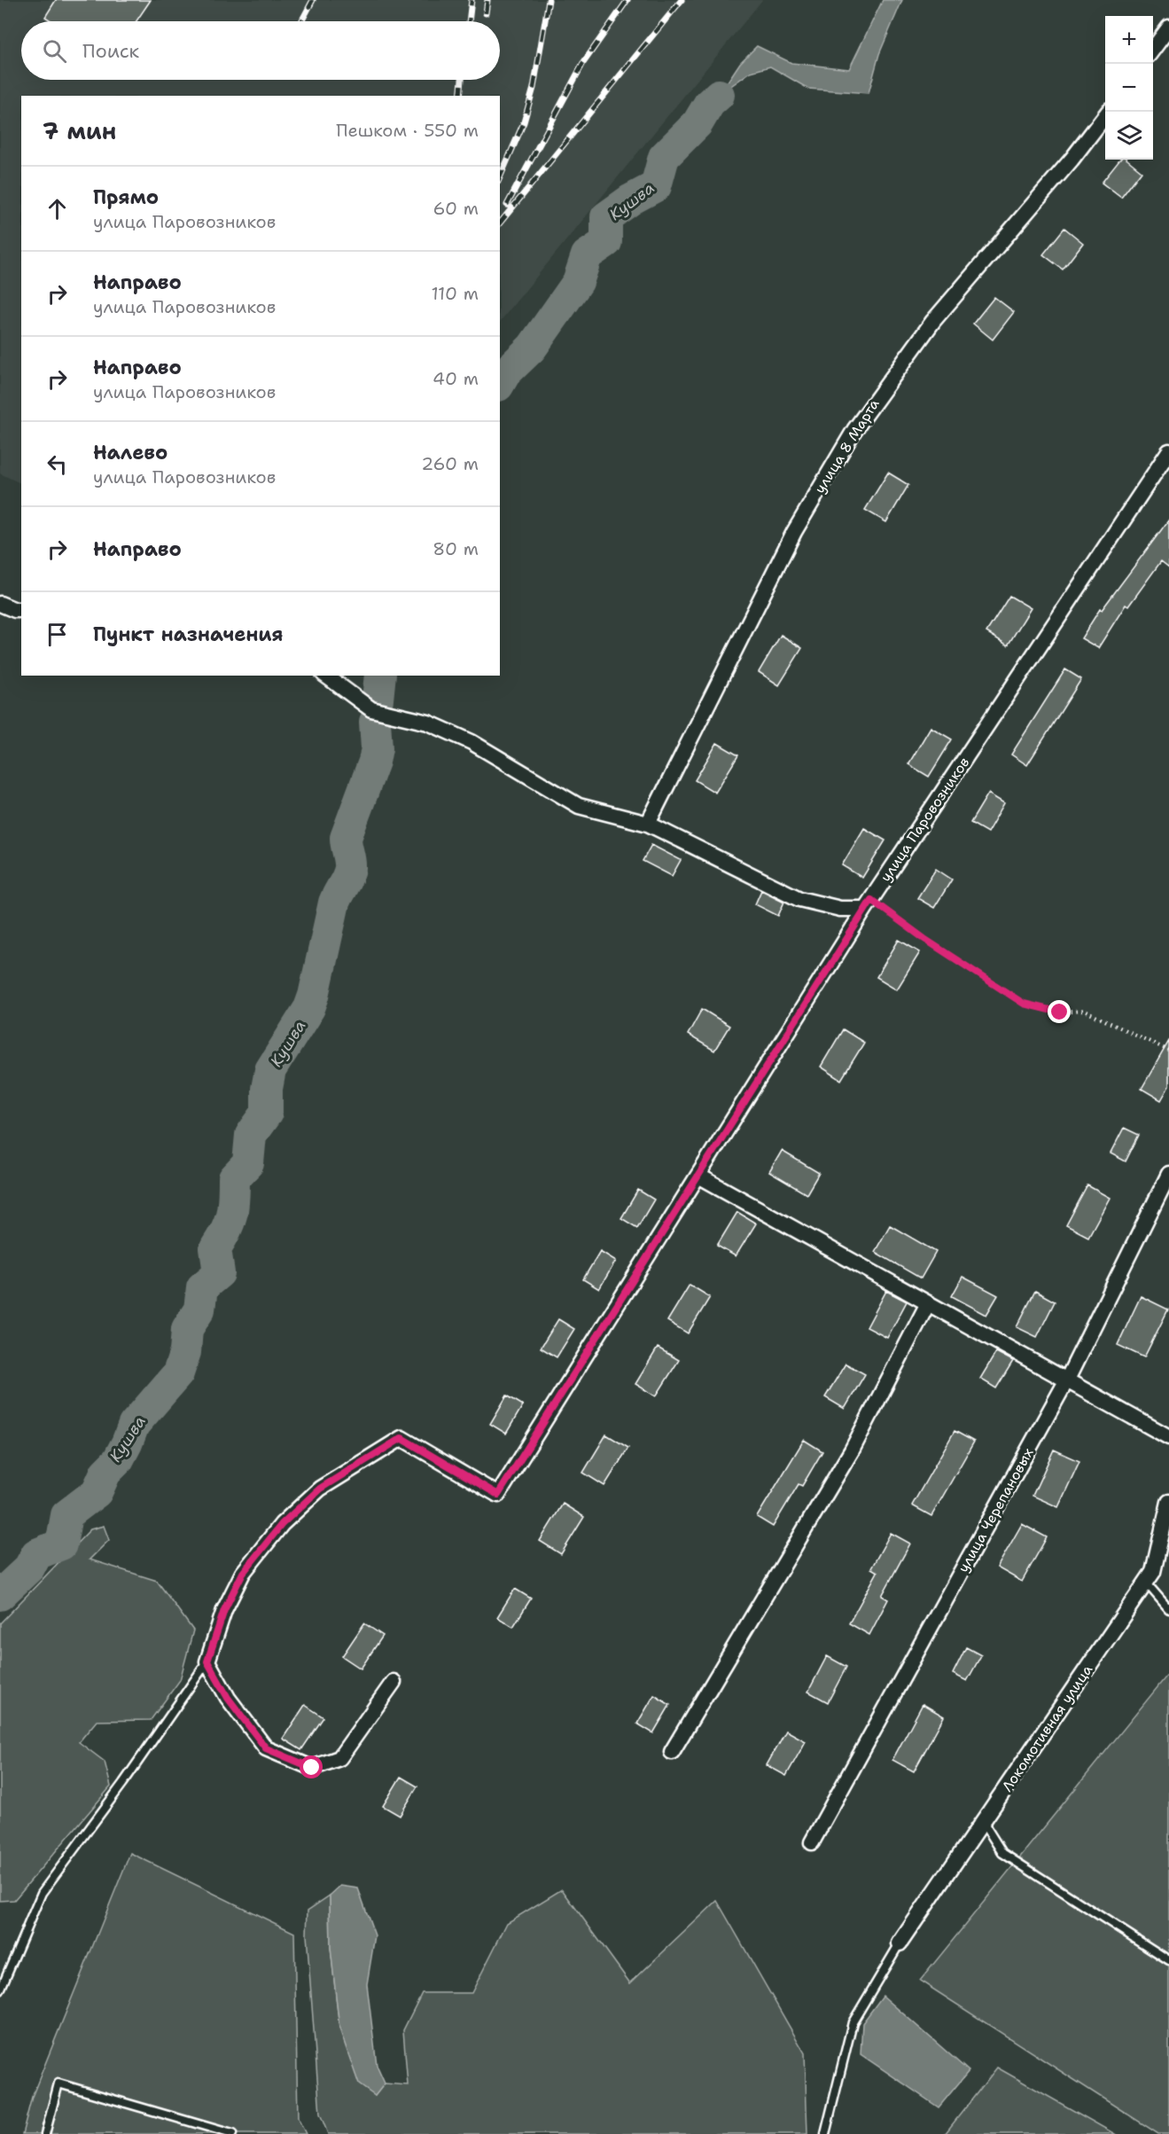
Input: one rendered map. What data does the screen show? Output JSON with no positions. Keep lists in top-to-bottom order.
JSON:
{
  "streets": {
    "street": [
      "улица 8 Марта",
      "улица Паровозников",
      "улица Черепановых",
      "Локомотивная улица"
    ]
  },
  "water": ["Кушва"],
  "page": {
    "map_buttons": ["+", "−"],
    "search": "Поиск",
    "heading": ["7 мин", "Пешком · 550 m"],
    "list": [
      ["Прямо", "улица Паровозников", "60 m"],
      ["Направо", "улица Паровозников", "110 m"],
      ["Направо", "улица Паровозников", "40 m"],
      ["Налево", "улица Паровозников", "260 m"],
      ["Направо", "80 m"],
      "Пункт назначения"
    ]
  }
}
